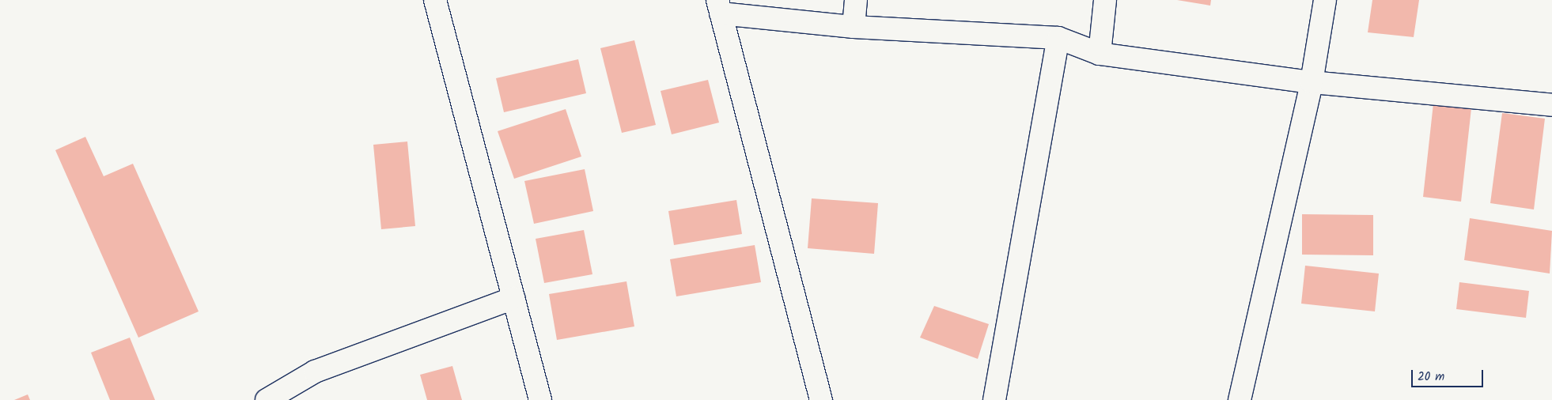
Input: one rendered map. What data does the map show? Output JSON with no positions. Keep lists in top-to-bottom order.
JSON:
{
  "scale_bar": "20 m"
}
